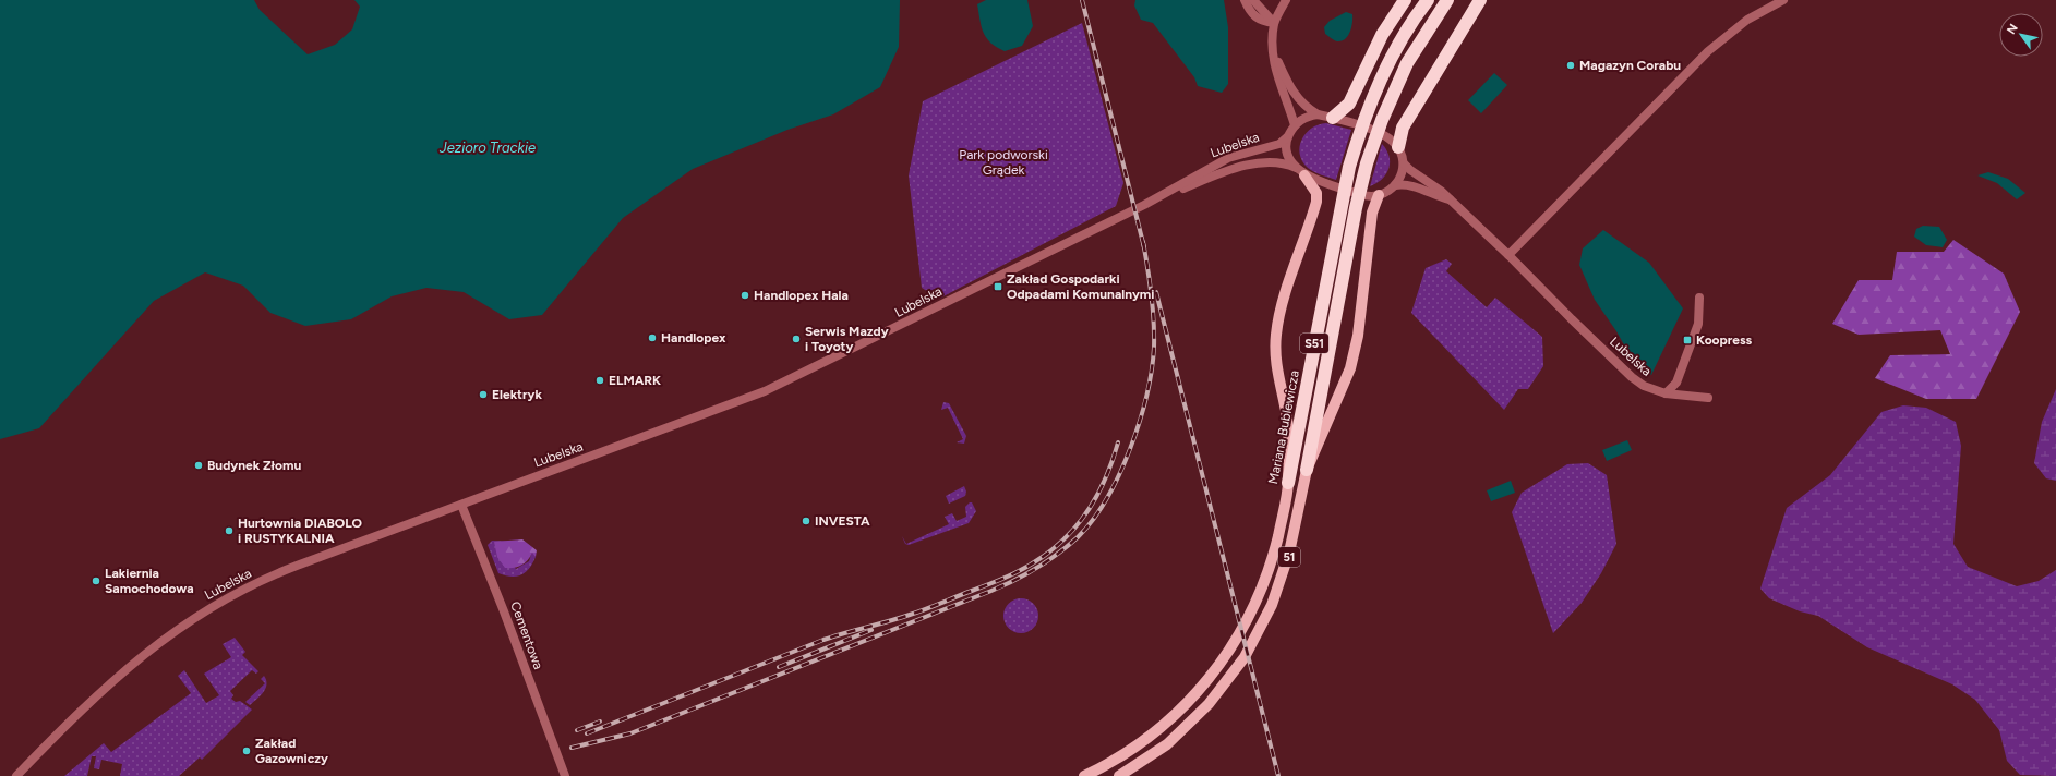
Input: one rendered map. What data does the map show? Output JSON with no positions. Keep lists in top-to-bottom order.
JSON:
{
  "streets": {
    "highway": ["S51", "Mariana Bublewicza"],
    "main road": ["51"],
    "street": ["Lubelska", "Cementowa"]
  },
  "crossings": [
    ["Lubelska", "Cementowa"],
    ["S51", "51"]
  ],
  "water": ["Jezioro Trackie"],
  "parks": ["Park podworski Grądek"],
  "places": {
    "other": [
      "Magazyn Corabu",
      "Handlopex Hala",
      "Handlopex",
      "Serwis Mazdy i Toyoty",
      "ELMARK",
      "Elektryk",
      "Budynek Złomu",
      "INVESTA",
      "Hurtownia DIABOLO i RUSTYKALNIA",
      "Lakiernia Samochodowa",
      "Zakład Gazowniczy"
    ],
    "transit": ["Zakład Gospodarki Odpadami Komunalnymi", "Koopress"]
  },
  "north": "top left"
}
